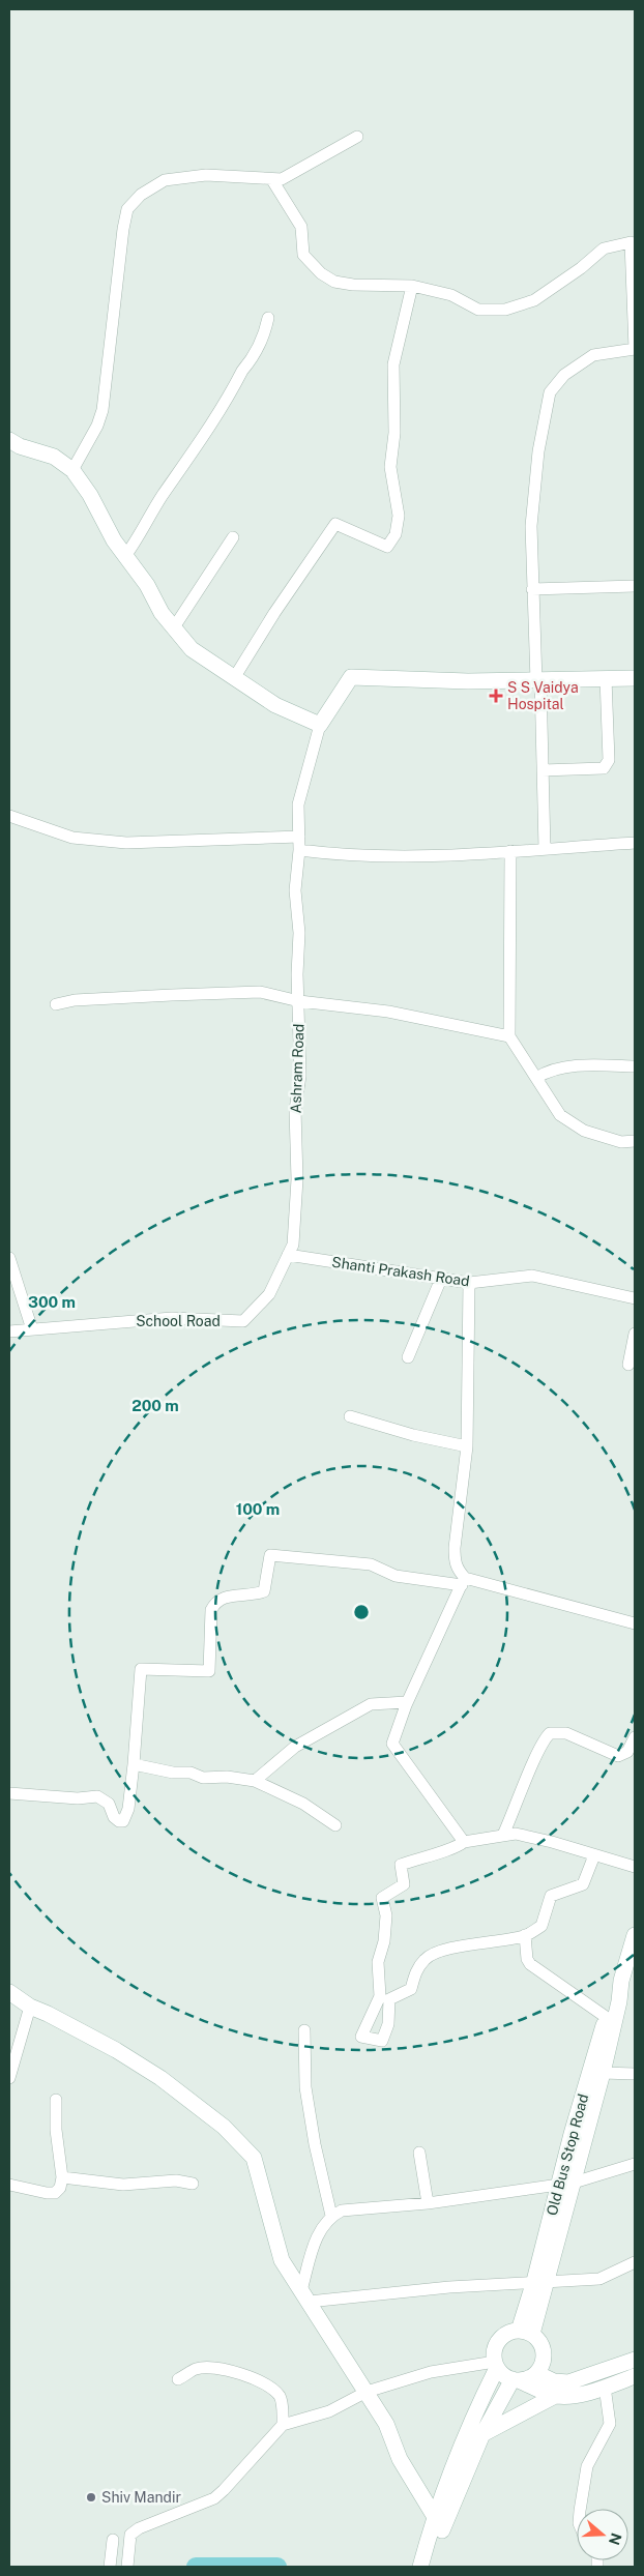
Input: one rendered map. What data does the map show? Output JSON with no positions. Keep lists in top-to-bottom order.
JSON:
{
  "streets": {
    "street": [
      "Ashram Road",
      "Shanti Prakash Road",
      "School Road",
      "Old Bus Stop Road"
    ]
  },
  "crossings": [
    ["Ashram Road", "Shanti Prakash Road"],
    ["Ashram Road", "School Road"],
    ["Shanti Prakash Road", "School Road"]
  ],
  "places": {
    "health": ["S S Vaidya Hospital"],
    "other": ["Shiv Mandir"]
  },
  "north": "right",
  "rings": ["300 m", "200 m", "100 m"]
}
